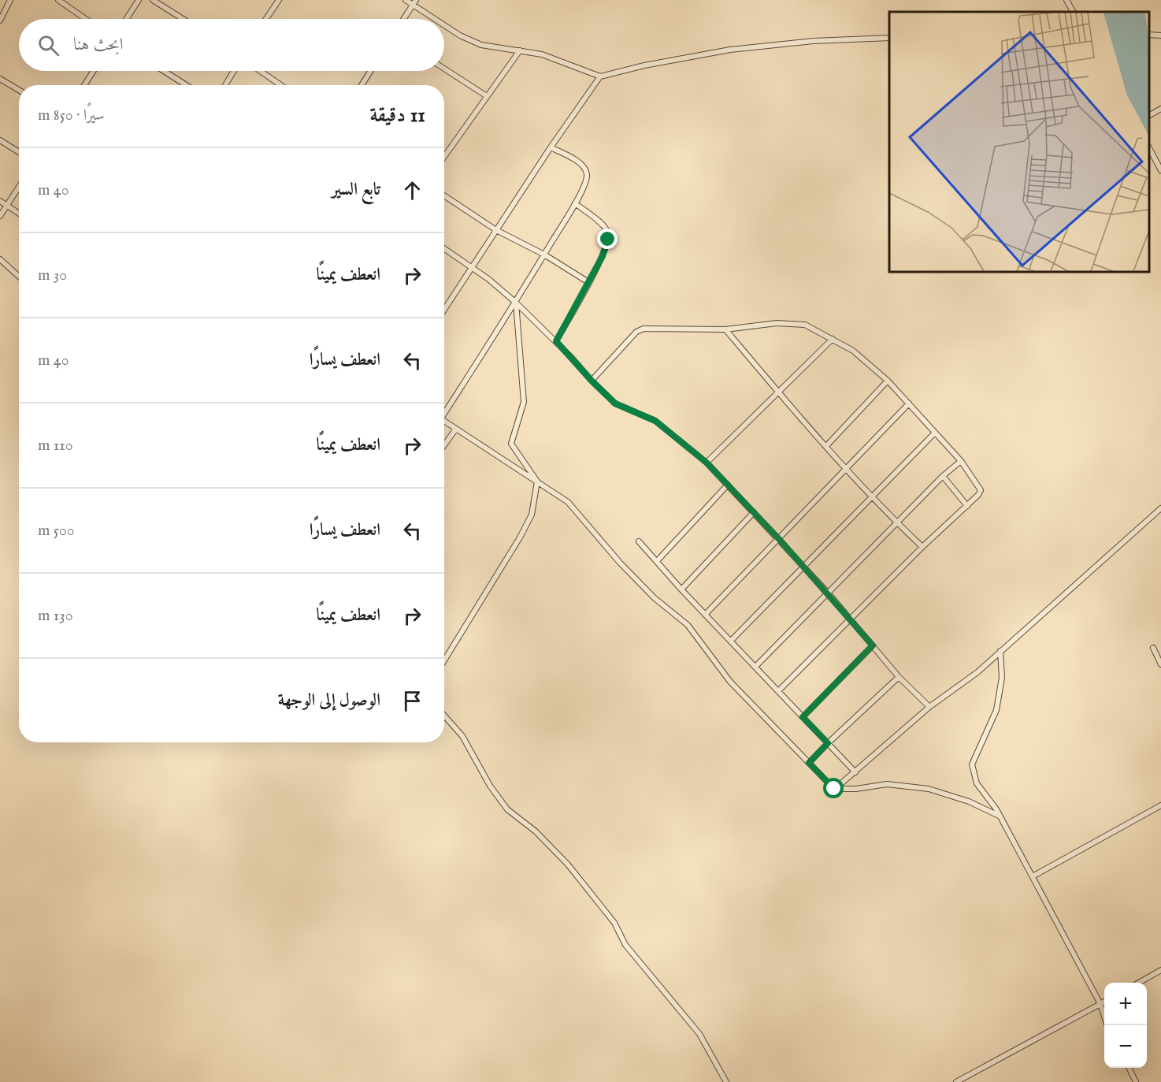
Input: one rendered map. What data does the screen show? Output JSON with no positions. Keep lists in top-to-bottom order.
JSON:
{
  "page": {
    "search": "ابحث هنا",
    "heading": ["11 دقيقة", "سيرًا · 850 m"],
    "list": [
      ["تابع السير", "40 m"],
      ["انعطف يمينًا", "30 m"],
      ["انعطف يسارًا", "40 m"],
      ["انعطف يمينًا", "110 m"],
      ["انعطف يسارًا", "500 m"],
      ["انعطف يمينًا", "130 m"],
      "الوصول إلى الوجهة"
    ],
    "map_buttons": ["+", "−"]
  }
}
